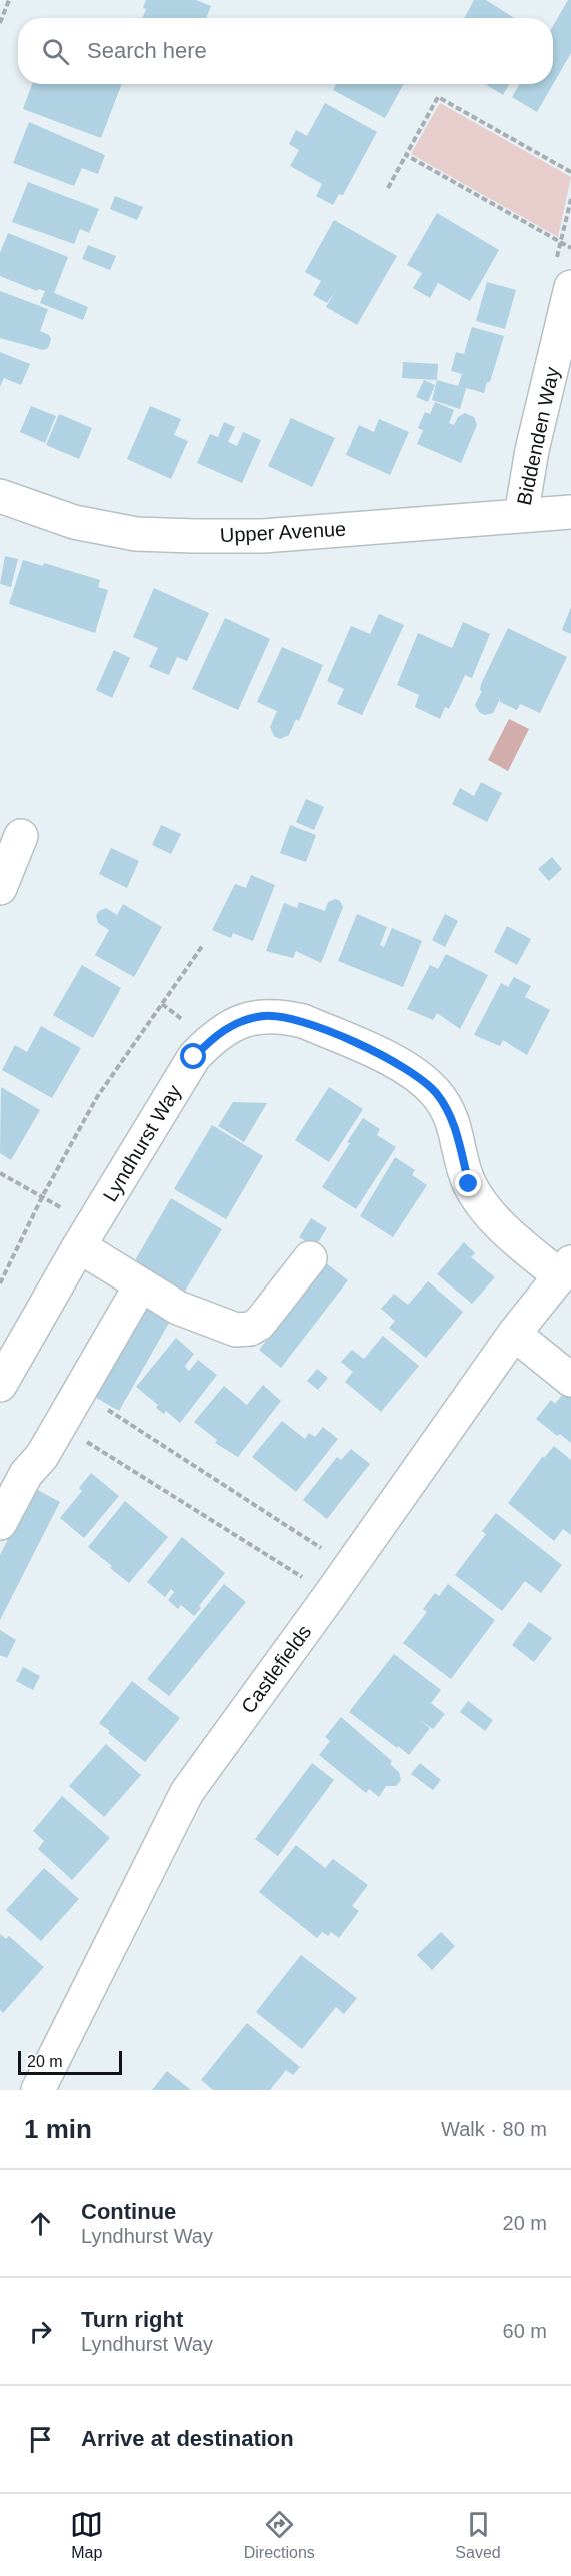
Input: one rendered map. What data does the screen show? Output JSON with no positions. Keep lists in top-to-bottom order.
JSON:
{
  "streets": {
    "street": [
      "Biddenden Way",
      "Upper Avenue",
      "Lyndhurst Way",
      "Castlefields"
    ]
  },
  "crossings": [
    ["Biddenden Way", "Upper Avenue"],
    ["Lyndhurst Way", "Castlefields"]
  ],
  "scale_bar": "20 m",
  "page": {
    "search": "Search here",
    "scale": "20 m",
    "heading": ["1 min", "Walk · 80 m"],
    "list": [
      ["Continue", "Lyndhurst Way", "20 m"],
      ["Turn right", "Lyndhurst Way", "60 m"],
      "Arrive at destination"
    ],
    "nav": ["Map", "Directions", "Saved"]
  }
}
